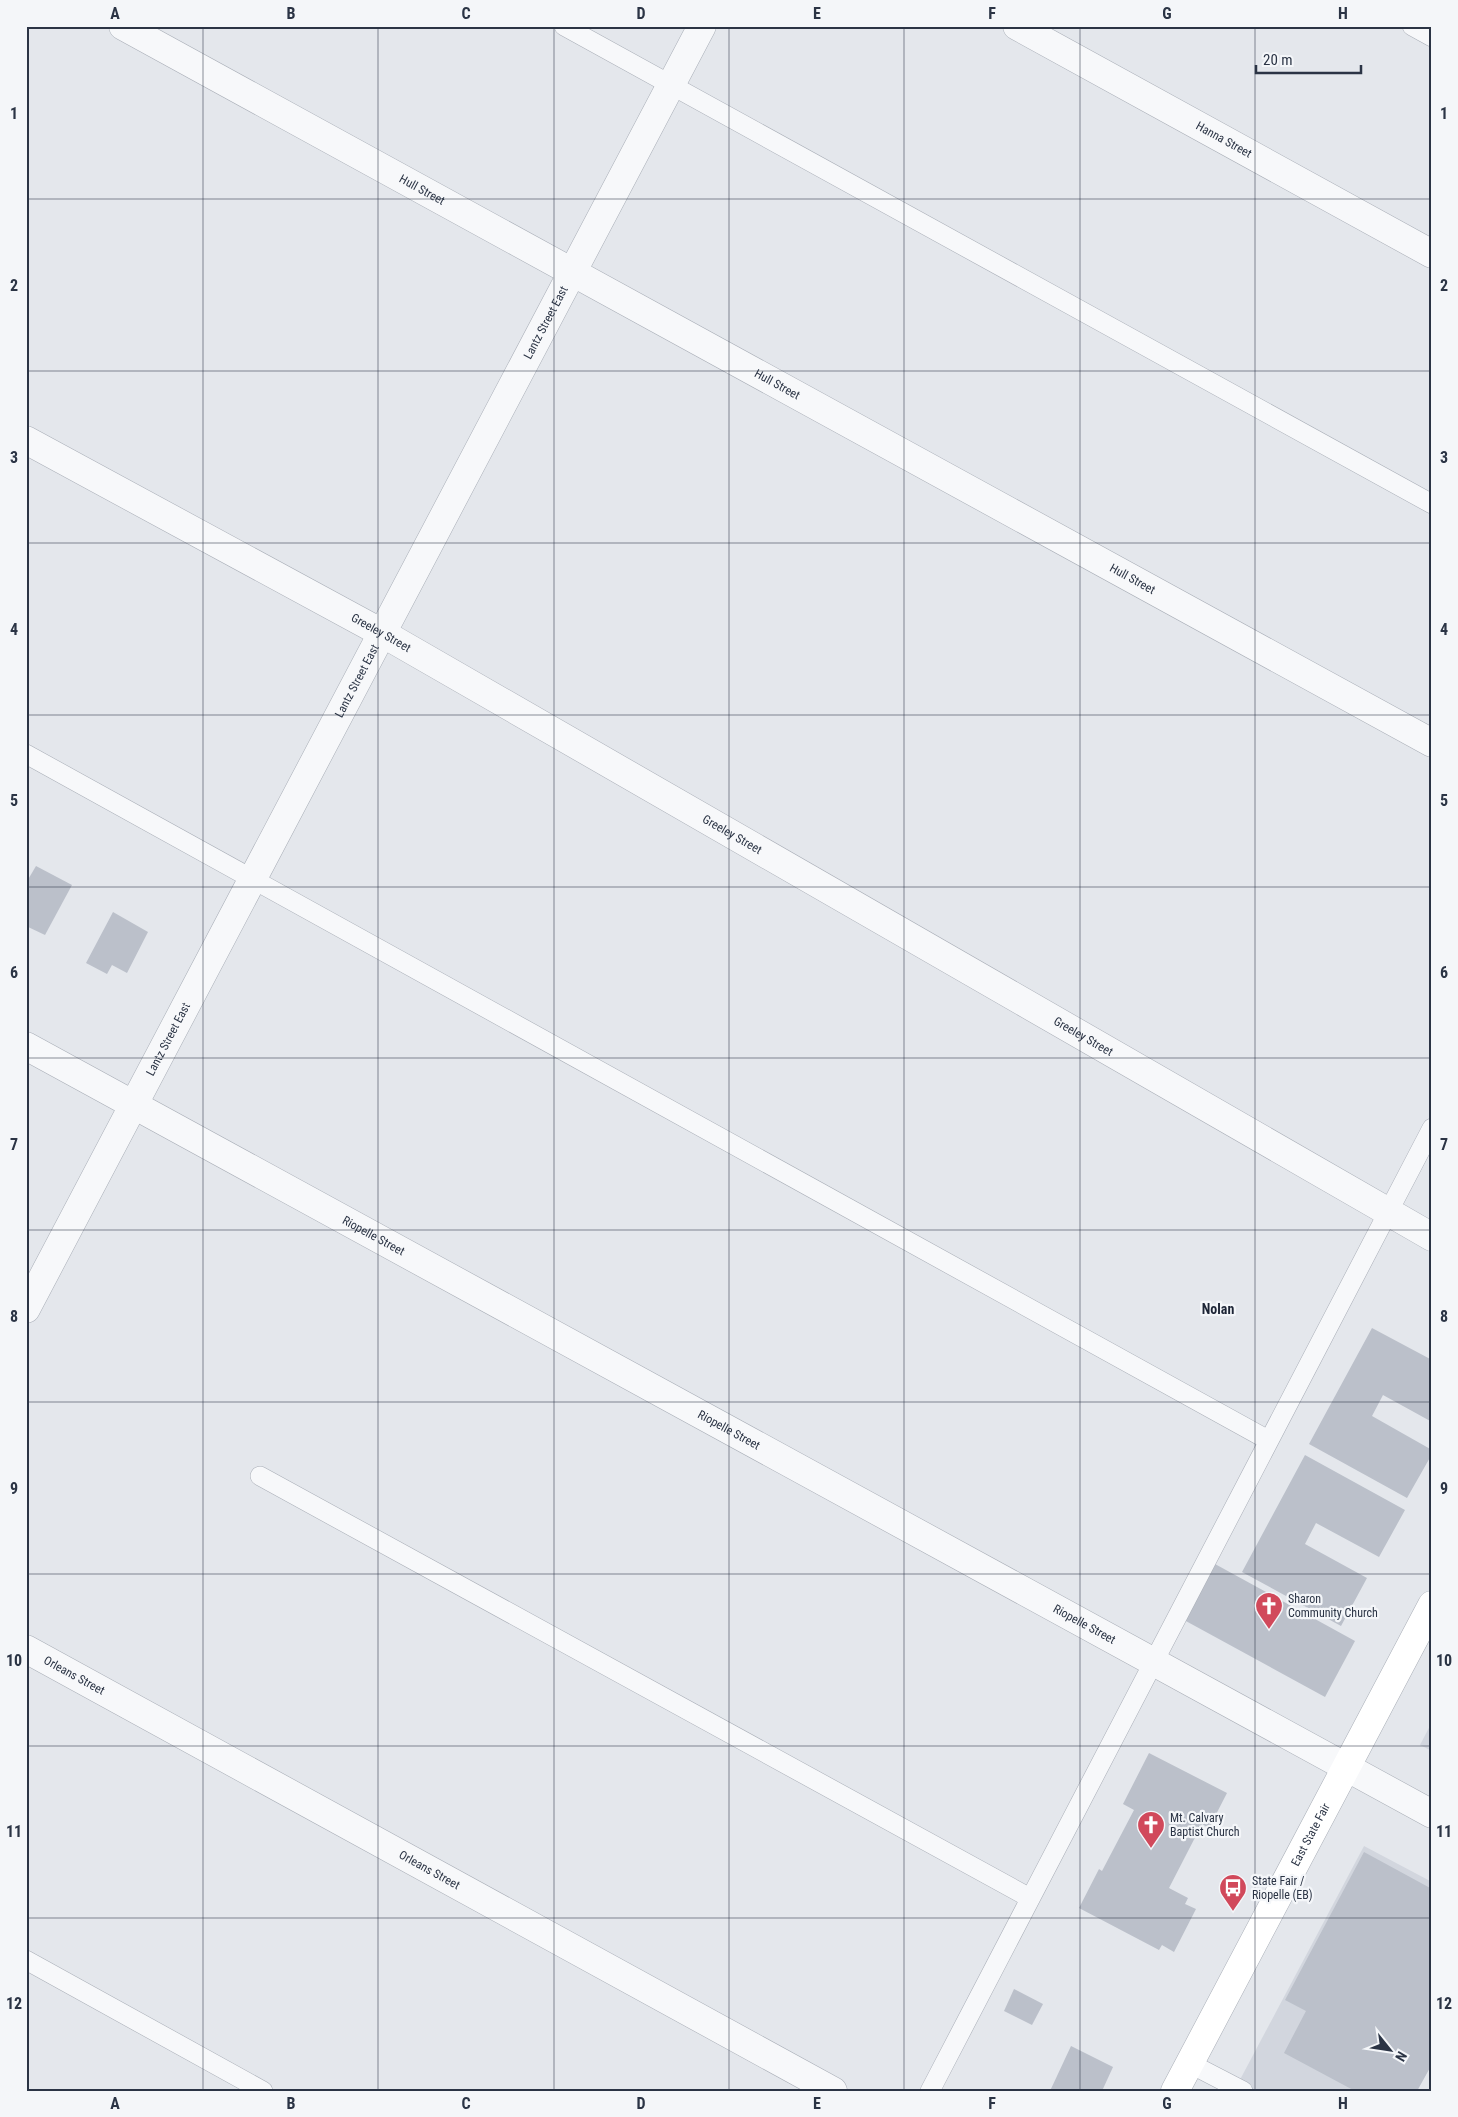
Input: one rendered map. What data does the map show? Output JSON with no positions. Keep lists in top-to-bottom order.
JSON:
{
  "streets": {
    "street": [
      "Hanna Street",
      "Hull Street",
      "Lantz Street East",
      "Greeley Street",
      "Riopelle Street",
      "Orleans Street",
      "East State Fair"
    ]
  },
  "crossings": [
    ["Hull Street", "Lantz Street East"],
    ["Lantz Street East", "Greeley Street"],
    ["Lantz Street East", "Riopelle Street"],
    ["Riopelle Street", "East State Fair"]
  ],
  "districts": ["Nolan"],
  "places": {
    "church": ["Sharon Community Church", "Mt. Calvary Baptist Church"],
    "bus stop": ["State Fair / Riopelle (EB)"]
  },
  "scale_bar": "20 m",
  "north": "bottom right",
  "grid": {
    "columns": [
      "A",
      "B",
      "C",
      "D",
      "E",
      "F",
      "G",
      "H"
    ],
    "rows": [
      "1",
      "2",
      "3",
      "4",
      "5",
      "6",
      "7",
      "8",
      "9",
      "10",
      "11",
      "12"
    ]
  }
}
